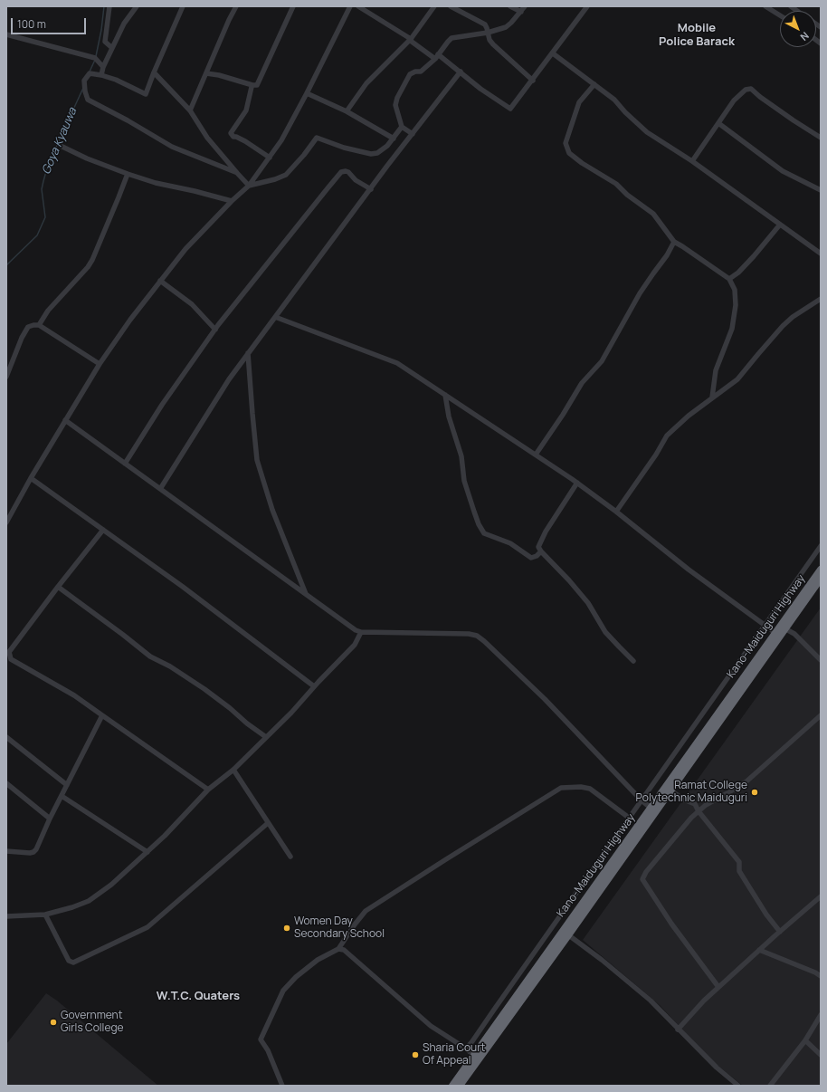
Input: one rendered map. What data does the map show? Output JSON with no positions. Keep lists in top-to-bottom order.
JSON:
{
  "streets": {
    "highway": ["Kano-Maiduguri Highway"]
  },
  "districts": ["Mobile Police Barack", "W.T.C. Quaters"],
  "water": ["Goya Kyauwa"],
  "places": [
    "Ramat College Polytechnic Maiduguri",
    "Women Day Secondary School",
    "Government Girls College",
    "Sharia Court Of Appeal"
  ],
  "scale_bar": "100 m",
  "north": "bottom right"
}
